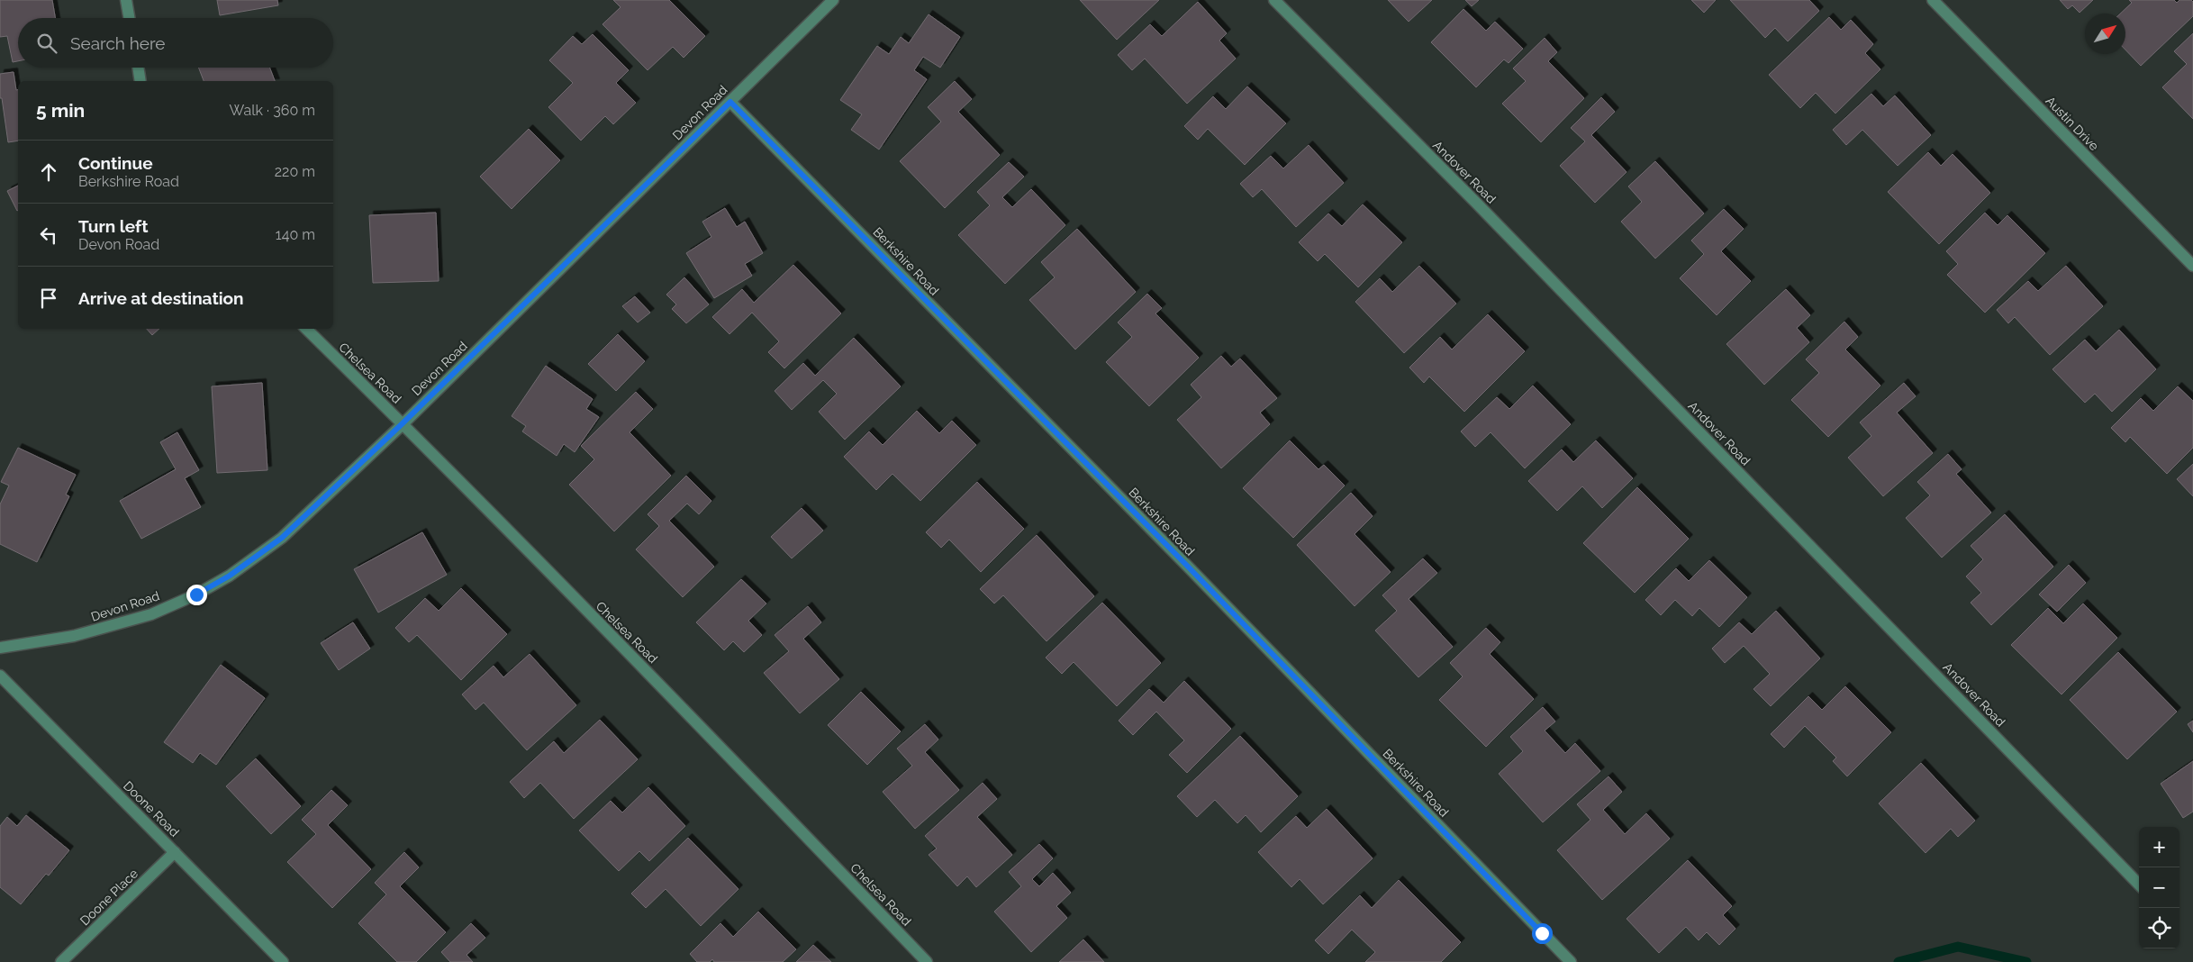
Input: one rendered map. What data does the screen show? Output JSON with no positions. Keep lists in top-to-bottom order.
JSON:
{
  "streets": {
    "street": [
      "Devon Road",
      "Austin Drive",
      "Andover Road",
      "Berkshire Road",
      "Chelsea Road",
      "Doone Road",
      "Doone Place"
    ]
  },
  "crossings": [
    ["Devon Road", "Berkshire Road"],
    ["Devon Road", "Chelsea Road"],
    ["Doone Road", "Doone Place"]
  ],
  "north": "top right",
  "page": {
    "search": "Search here",
    "heading": ["5 min", "Walk · 360 m"],
    "list": [
      ["Continue", "Berkshire Road", "220 m"],
      ["Turn left", "Devon Road", "140 m"],
      "Arrive at destination"
    ],
    "map_buttons": ["+", "−"]
  }
}
